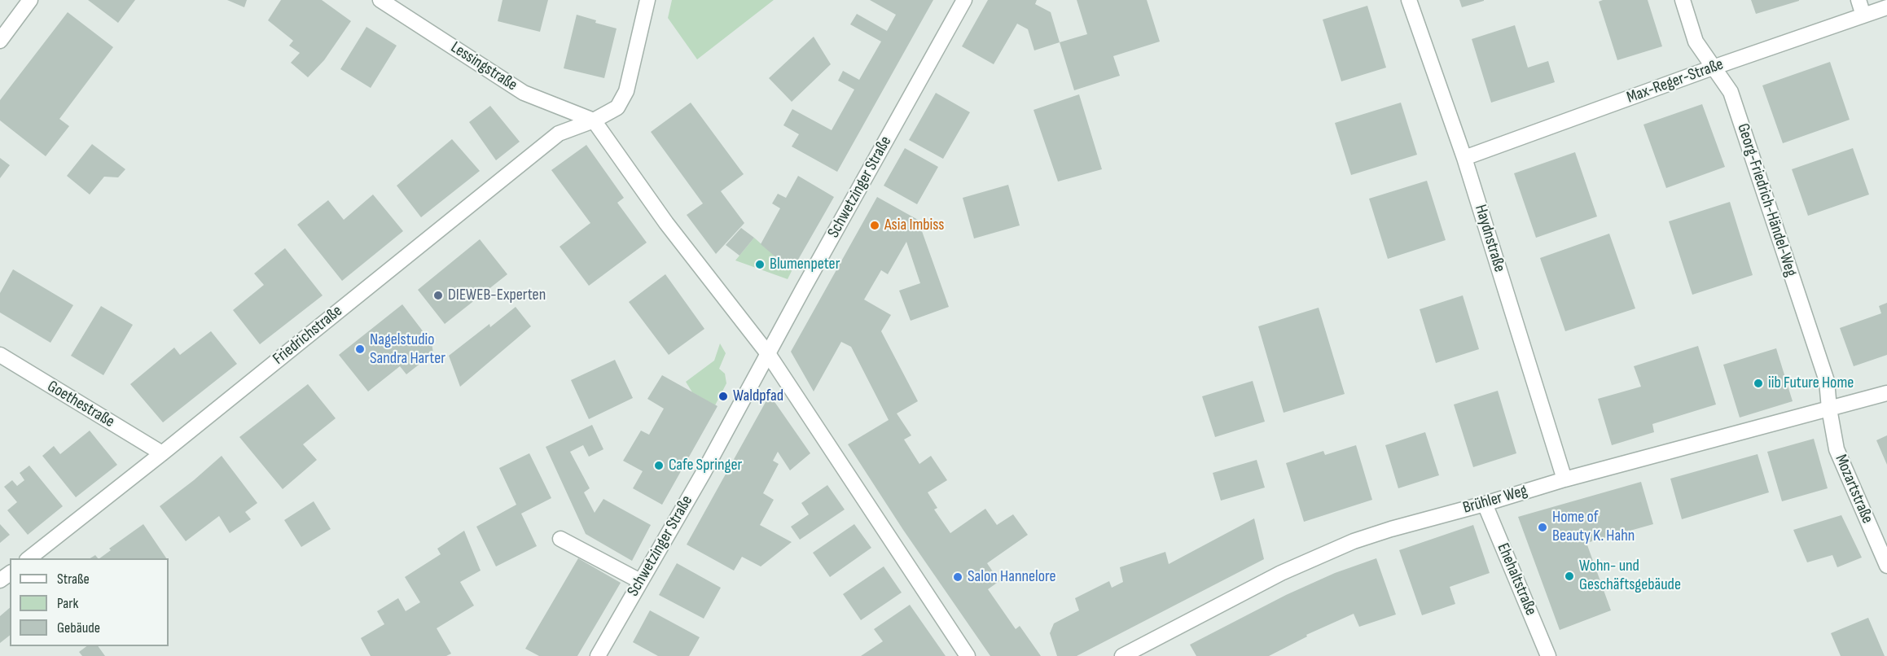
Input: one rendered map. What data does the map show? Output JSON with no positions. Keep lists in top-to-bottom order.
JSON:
{
  "streets": {
    "street": [
      "Lessingstraße",
      "Max-Reger-Straße",
      "Schwetzinger Straße",
      "Georg-Friedrich-Händel-Weg",
      "Haydnstraße",
      "Friedrichstraße",
      "Goethestraße",
      "Mozartstraße",
      "Brühler Weg",
      "Ehehaltstraße"
    ]
  },
  "crossings": [
    ["Lessingstraße", "Friedrichstraße"],
    ["Max-Reger-Straße", "Georg-Friedrich-Händel-Weg"],
    ["Max-Reger-Straße", "Haydnstraße"],
    ["Georg-Friedrich-Händel-Weg", "Mozartstraße"],
    ["Georg-Friedrich-Händel-Weg", "Brühler Weg"],
    ["Haydnstraße", "Brühler Weg"],
    ["Friedrichstraße", "Goethestraße"],
    ["Mozartstraße", "Brühler Weg"],
    ["Brühler Weg", "Ehehaltstraße"]
  ],
  "places": [
    "Asia Imbiss",
    "Blumenpeter",
    "DIEWEB-Experten",
    "Nagelstudio Sandra Harter",
    "iib Future Home",
    "Waldpfad",
    "Cafe Springer",
    "Home of Beauty K. Hahn",
    "Wohn- und Geschäftsgebäude",
    "Salon Hannelore"
  ],
  "legend": ["Straße", "Park", "Gebäude"]
}
